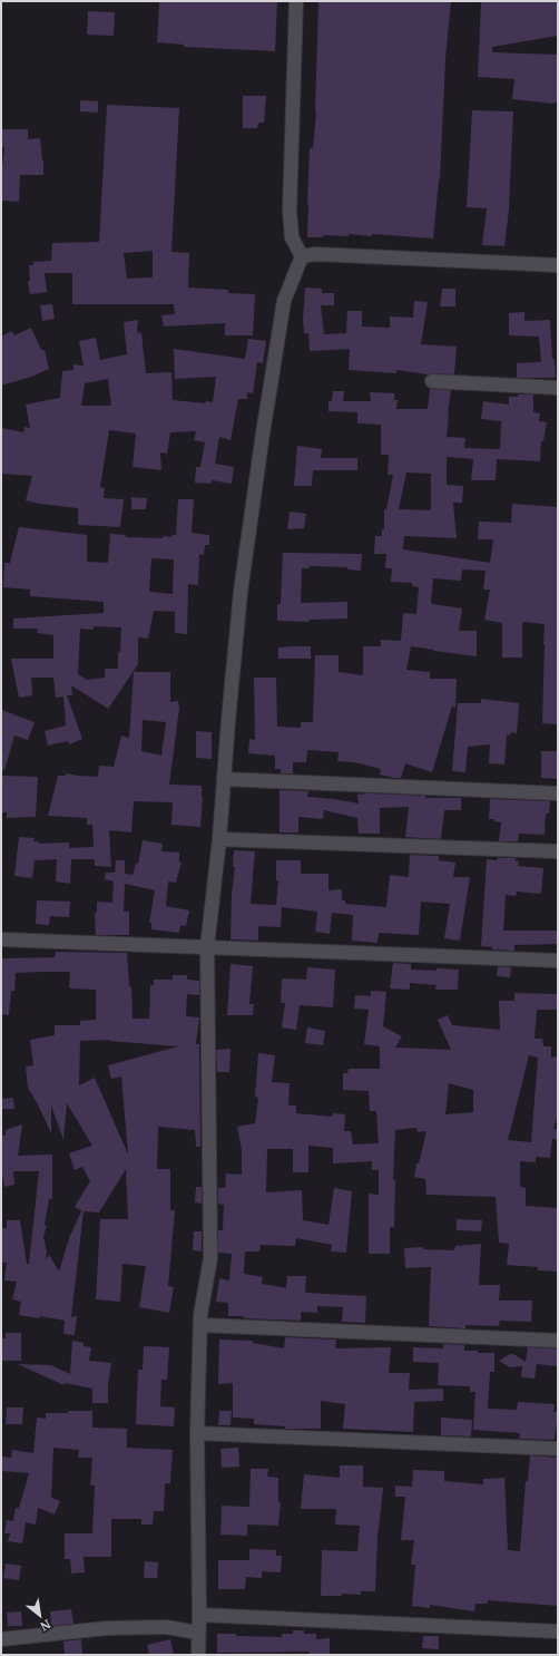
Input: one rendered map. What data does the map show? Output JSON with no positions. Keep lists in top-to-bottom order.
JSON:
{
  "north": "bottom right"
}
